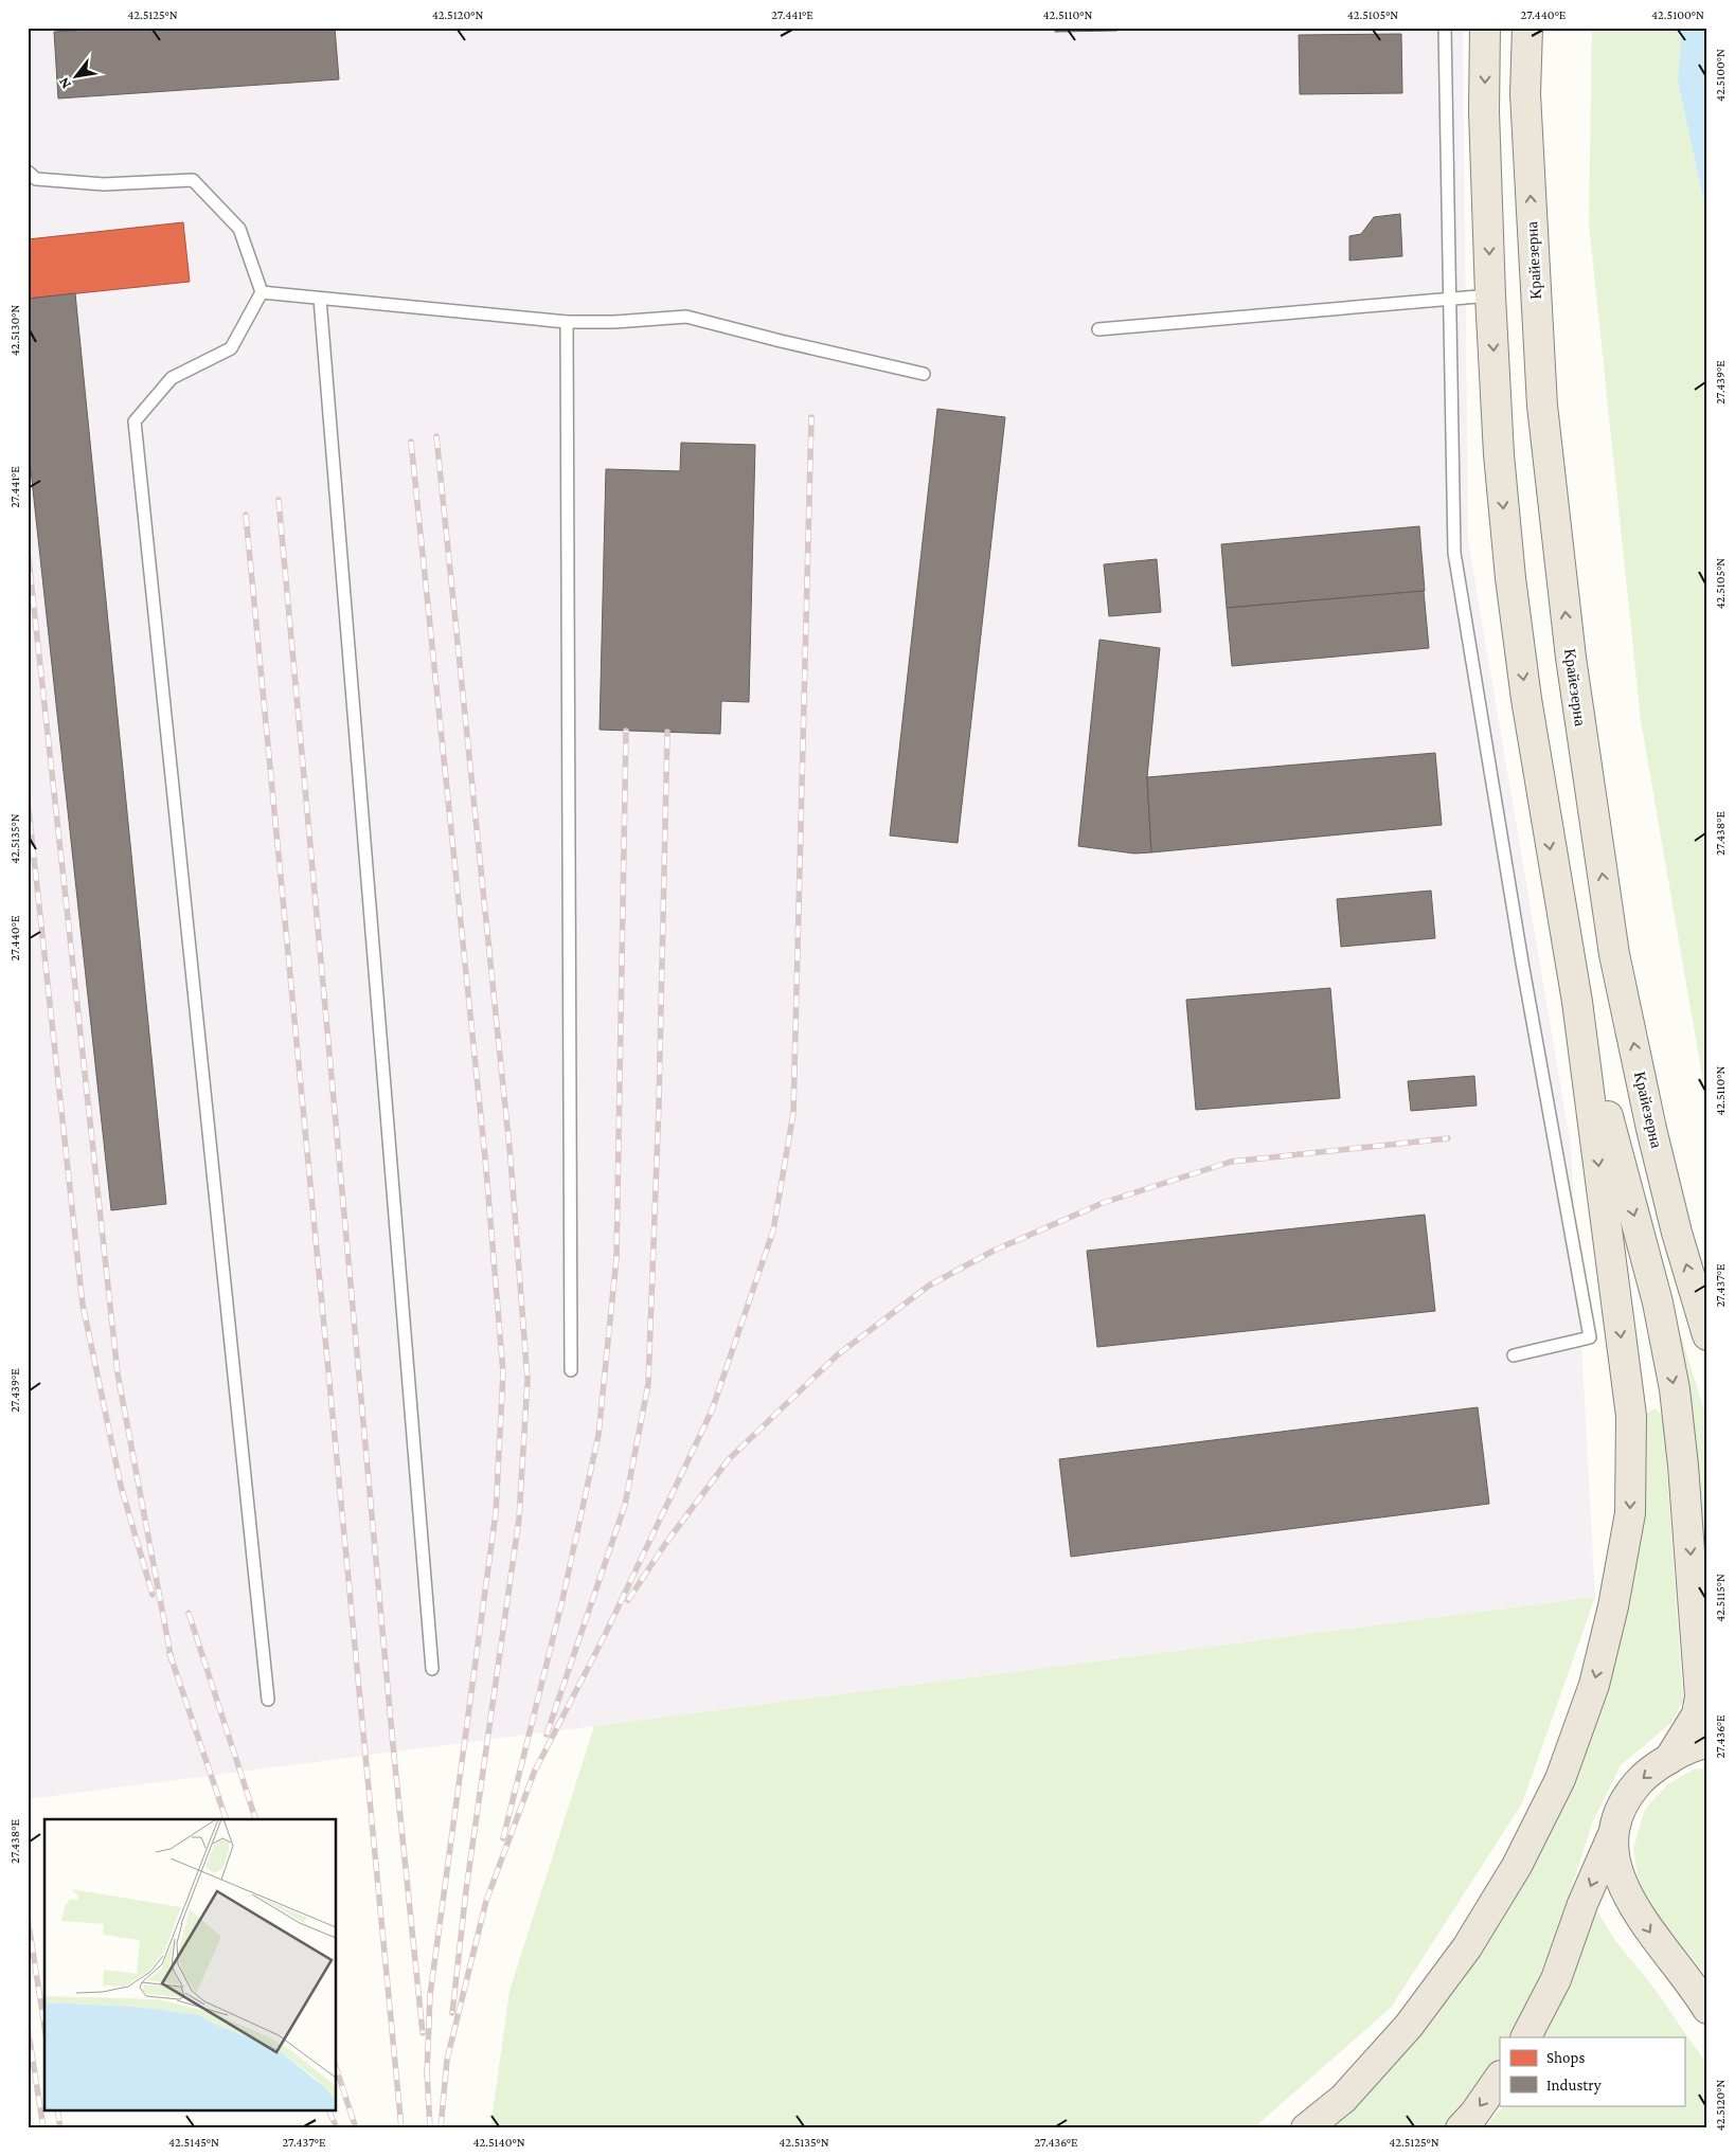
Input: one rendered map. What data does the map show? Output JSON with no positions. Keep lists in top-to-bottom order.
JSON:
{
  "streets": {
    "highway": ["Крайезерна"]
  },
  "legend": ["Shops", "Industry"],
  "north": "bottom left",
  "coordinates": [
    "42.5125°N",
    "42.5120°N",
    "27.441°E",
    "42.5110°N",
    "42.5105°N",
    "27.440°E",
    "42.5100°N",
    "42.5130°N",
    "27.439°E",
    "27.438°E",
    "42.5135°N",
    "27.437°E",
    "42.5115°N",
    "27.436°E",
    "42.5145°N",
    "42.5140°N"
  ]
}
